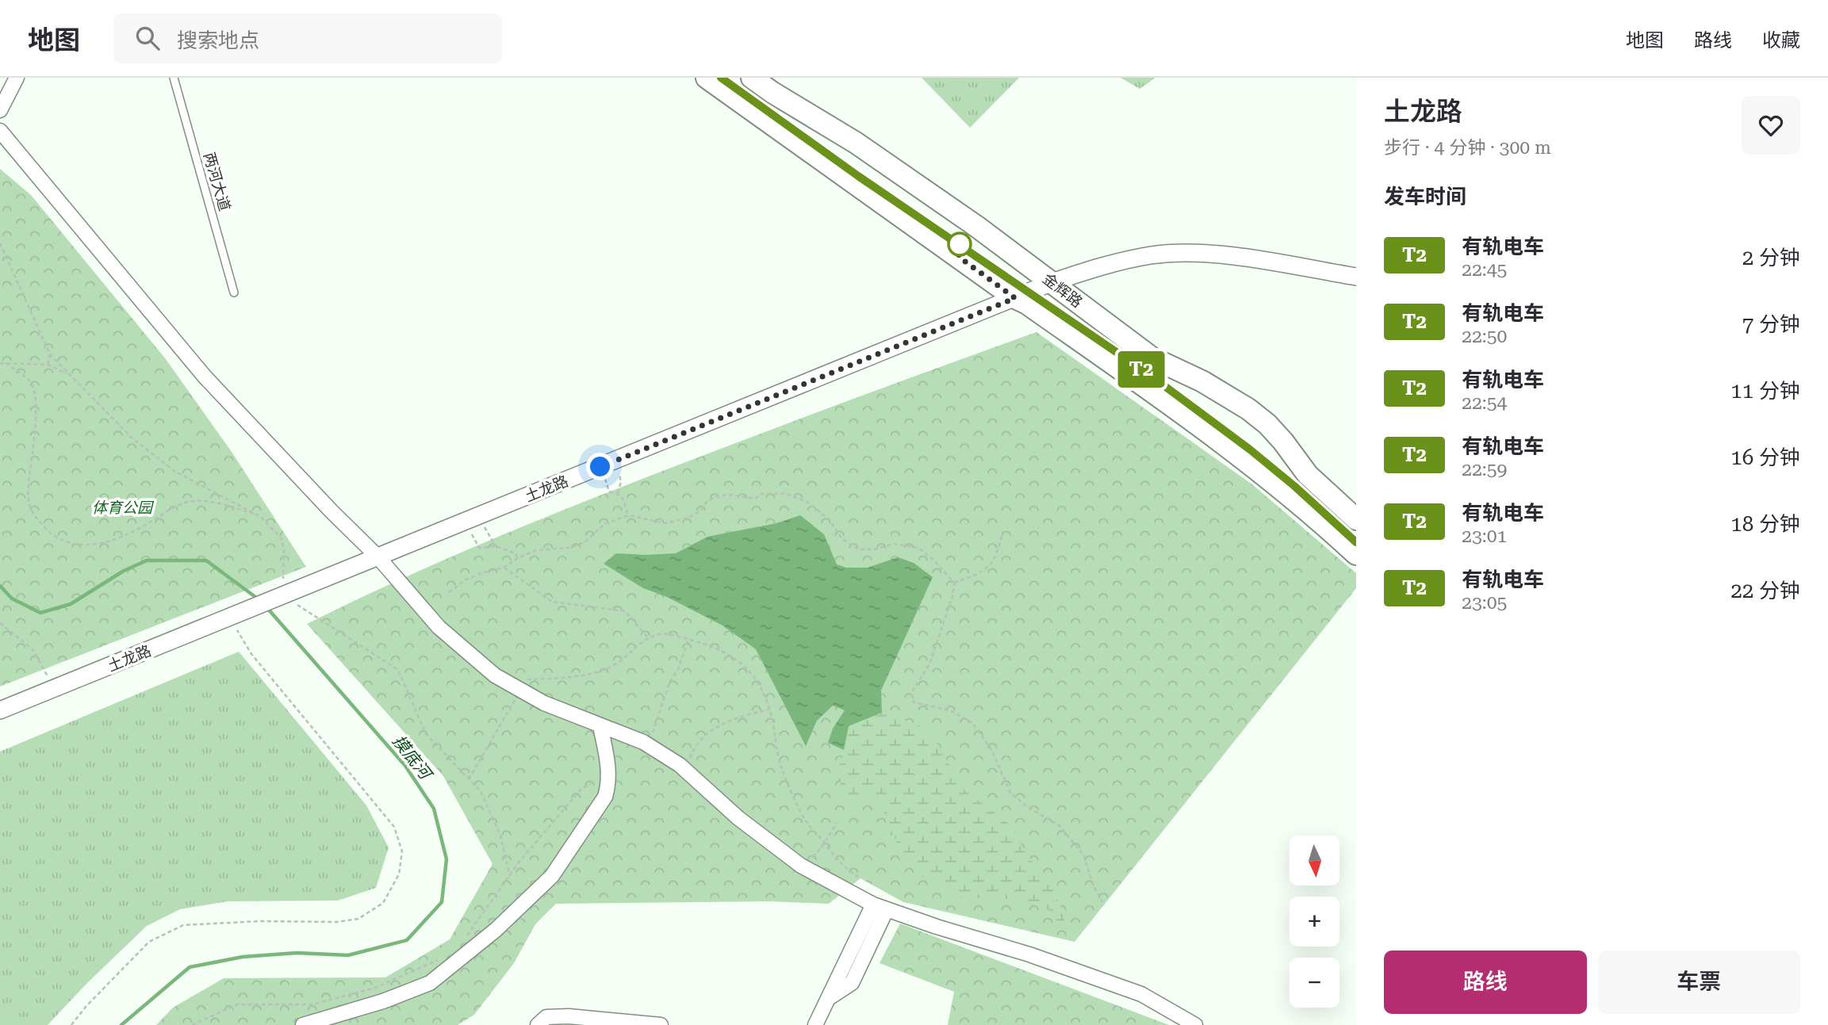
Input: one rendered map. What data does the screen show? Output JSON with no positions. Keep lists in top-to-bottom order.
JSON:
{
  "streets": {
    "main road": ["金辉路"],
    "street": ["土龙路"],
    "lane": ["两河大道"]
  },
  "crossings": [
    ["金辉路", "土龙路"]
  ],
  "water": ["摸底河"],
  "parks": ["体育公园"],
  "lines": ["tram line T2"],
  "north": "bottom",
  "page": {
    "header": "地图",
    "search": "搜索地点",
    "nav": ["地图", "路线", "收藏"],
    "on_map": "T2",
    "heading": [
      ["土龙路", "步行 · 4 分钟 · 300 m"],
      "发车时间"
    ],
    "list": [
      {
        "mark": "T2",
        "name": "有轨电车",
        "note": "22:45",
        "value": "2 分钟"
      },
      {
        "mark": "T2",
        "name": "有轨电车",
        "note": "22:50",
        "value": "7 分钟"
      },
      {
        "mark": "T2",
        "name": "有轨电车",
        "note": "22:54",
        "value": "11 分钟"
      },
      {
        "mark": "T2",
        "name": "有轨电车",
        "note": "22:59",
        "value": "16 分钟"
      },
      {
        "mark": "T2",
        "name": "有轨电车",
        "note": "23:01",
        "value": "18 分钟"
      },
      {
        "mark": "T2",
        "name": "有轨电车",
        "note": "23:05",
        "value": "22 分钟"
      }
    ],
    "map_buttons": ["+", "−"],
    "buttons": ["路线", "车票"]
  }
}
